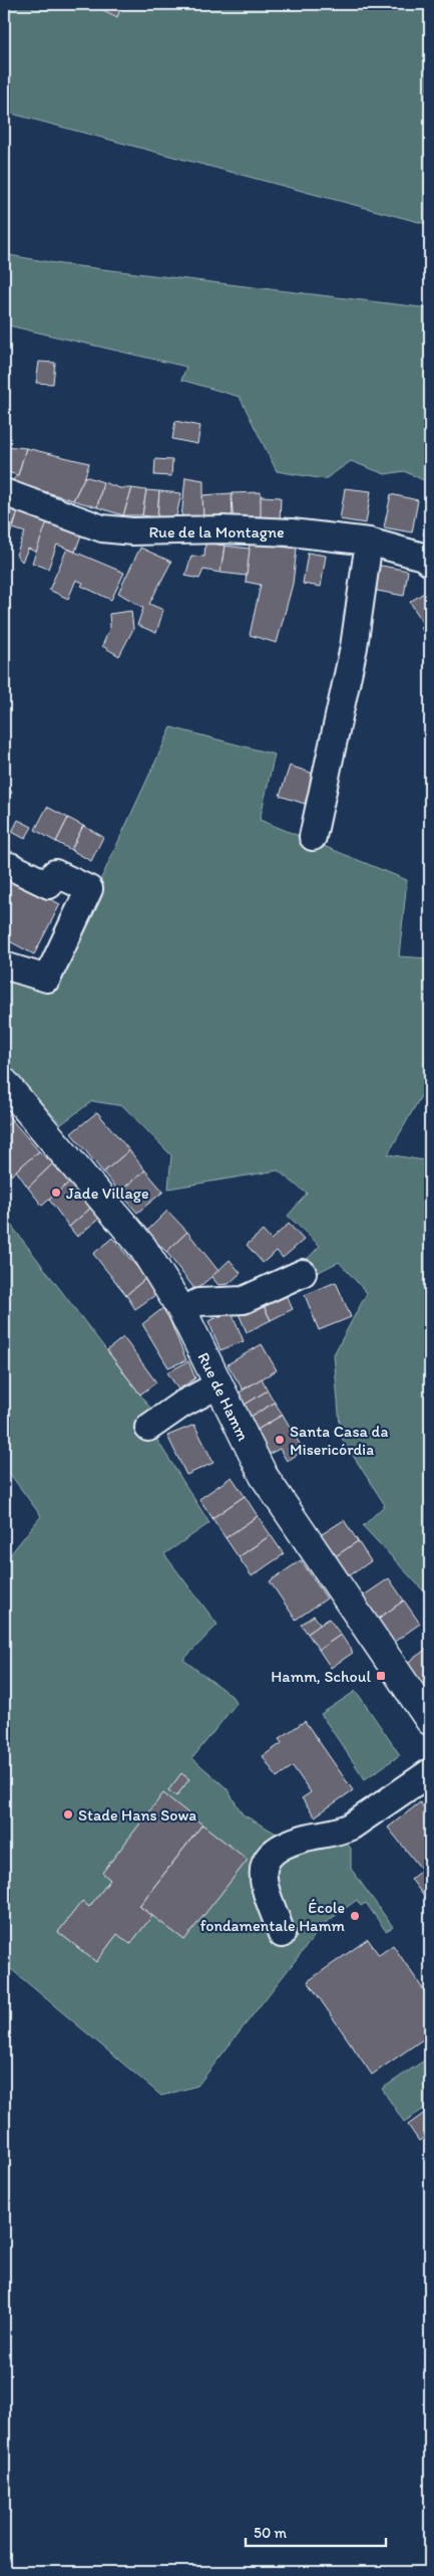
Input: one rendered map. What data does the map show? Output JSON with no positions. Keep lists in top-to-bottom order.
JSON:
{
  "streets": {
    "main road": ["Rue de Hamm"],
    "street": ["Rue de la Montagne"]
  },
  "places": {
    "other": [
      "Jade Village",
      "Santa Casa da Misericórdia",
      "Stade Hans Sowa",
      "École fondamentale Hamm"
    ],
    "transit": ["Hamm, Schoul"]
  },
  "scale_bar": "50 m"
}
